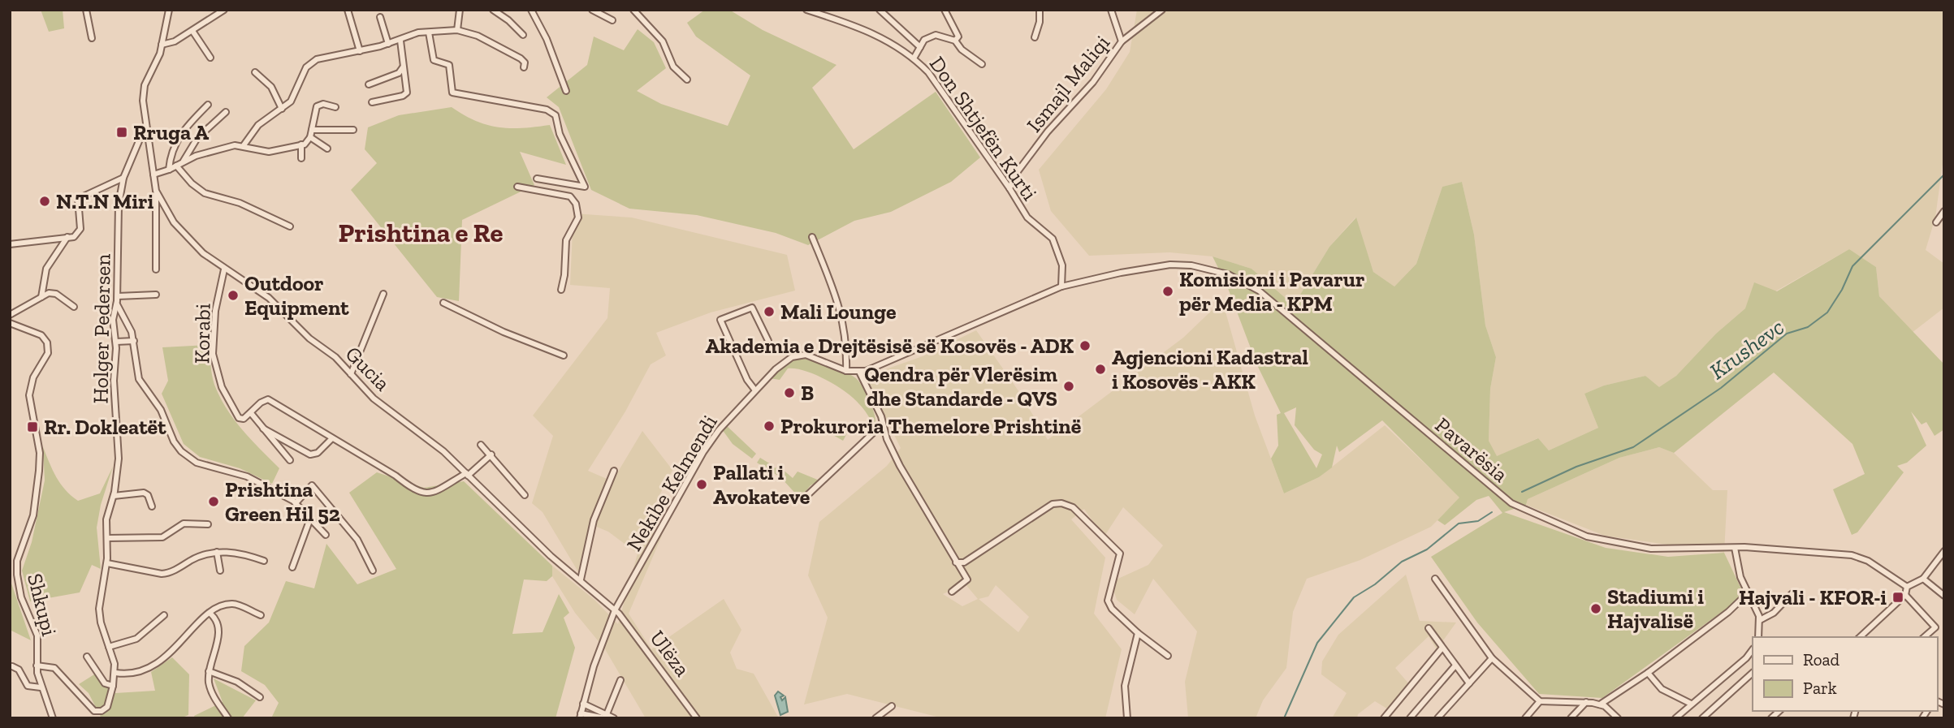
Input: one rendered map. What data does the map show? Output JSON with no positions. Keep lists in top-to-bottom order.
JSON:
{
  "streets": {
    "street": [
      "Ismajl Maliqi",
      "Don Shtjefën Kurti",
      "Holger Pedersen",
      "Korabi",
      "Gucia",
      "Pavarësia",
      "Nekibe Kelmendi",
      "Shkupi",
      "Ulëza"
    ]
  },
  "crossings": [
    ["Ismajl Maliqi", "Don Shtjefën Kurti"],
    ["Don Shtjefën Kurti", "Pavarësia"],
    ["Holger Pedersen", "Gucia"],
    ["Holger Pedersen", "Shkupi"],
    ["Korabi", "Gucia"],
    ["Gucia", "Nekibe Kelmendi"],
    ["Gucia", "Ulëza"],
    ["Pavarësia", "Nekibe Kelmendi"],
    ["Nekibe Kelmendi", "Ulëza"]
  ],
  "districts": ["Prishtina e Re"],
  "water": ["Krushevc"],
  "places": {
    "transit": ["Rruga A", "Rr. Dokleatët", "Hajvali - KFOR-i"],
    "other": [
      "N.T.N Miri",
      "Komisioni i Pavarur për Media - KPM",
      "Outdoor Equipment",
      "Mali Lounge",
      "Akademia e Drejtësisë së Kosovës - ADK",
      "Agjencioni Kadastral i Kosovës - AKK",
      "Qendra për Vlerësim dhe Standarde - QVS",
      "B",
      "Prokuroria Themelore Prishtinë",
      "Pallati i Avokateve",
      "Prishtina Green Hil 52",
      "Stadiumi i Hajvalisë"
    ]
  },
  "legend": ["Road", "Park"]
}
